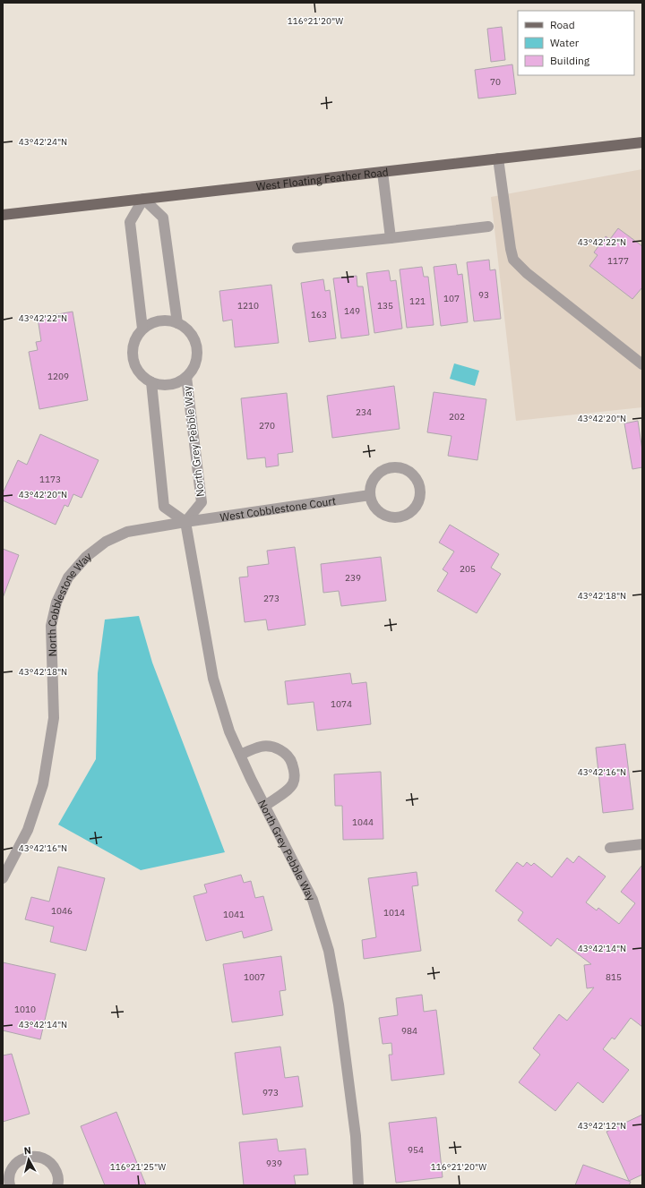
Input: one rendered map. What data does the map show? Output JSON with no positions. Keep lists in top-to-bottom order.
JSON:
{
  "streets": {
    "main road": ["West Floating Feather Road"],
    "street": ["North Grey Pebble Way", "West Cobblestone Court", "North Cobblestone Way"]
  },
  "crossings": [
    ["North Grey Pebble Way", "West Cobblestone Court"],
    ["North Grey Pebble Way", "North Cobblestone Way"],
    ["West Cobblestone Court", "North Cobblestone Way"]
  ],
  "house_numbers": [
    "70",
    "1177",
    "93",
    "107",
    "121",
    "1210",
    "135",
    "149",
    "163",
    "1209",
    "234",
    "202",
    "270",
    "1173",
    "205",
    "239",
    "273",
    "1074",
    "1044",
    "1046",
    "1014",
    "1041",
    "1007",
    "815",
    "1010",
    "984",
    "973",
    "954",
    "939"
  ],
  "legend": ["Road", "Water", "Building"],
  "north": "top",
  "coordinates": [
    "116°21'20\"W",
    "43°42'24\"N",
    "43°42'22\"N",
    "43°42'20\"N",
    "43°42'18\"N",
    "43°42'16\"N",
    "43°42'14\"N",
    "43°42'12\"N",
    "116°21'25\"W"
  ]
}
